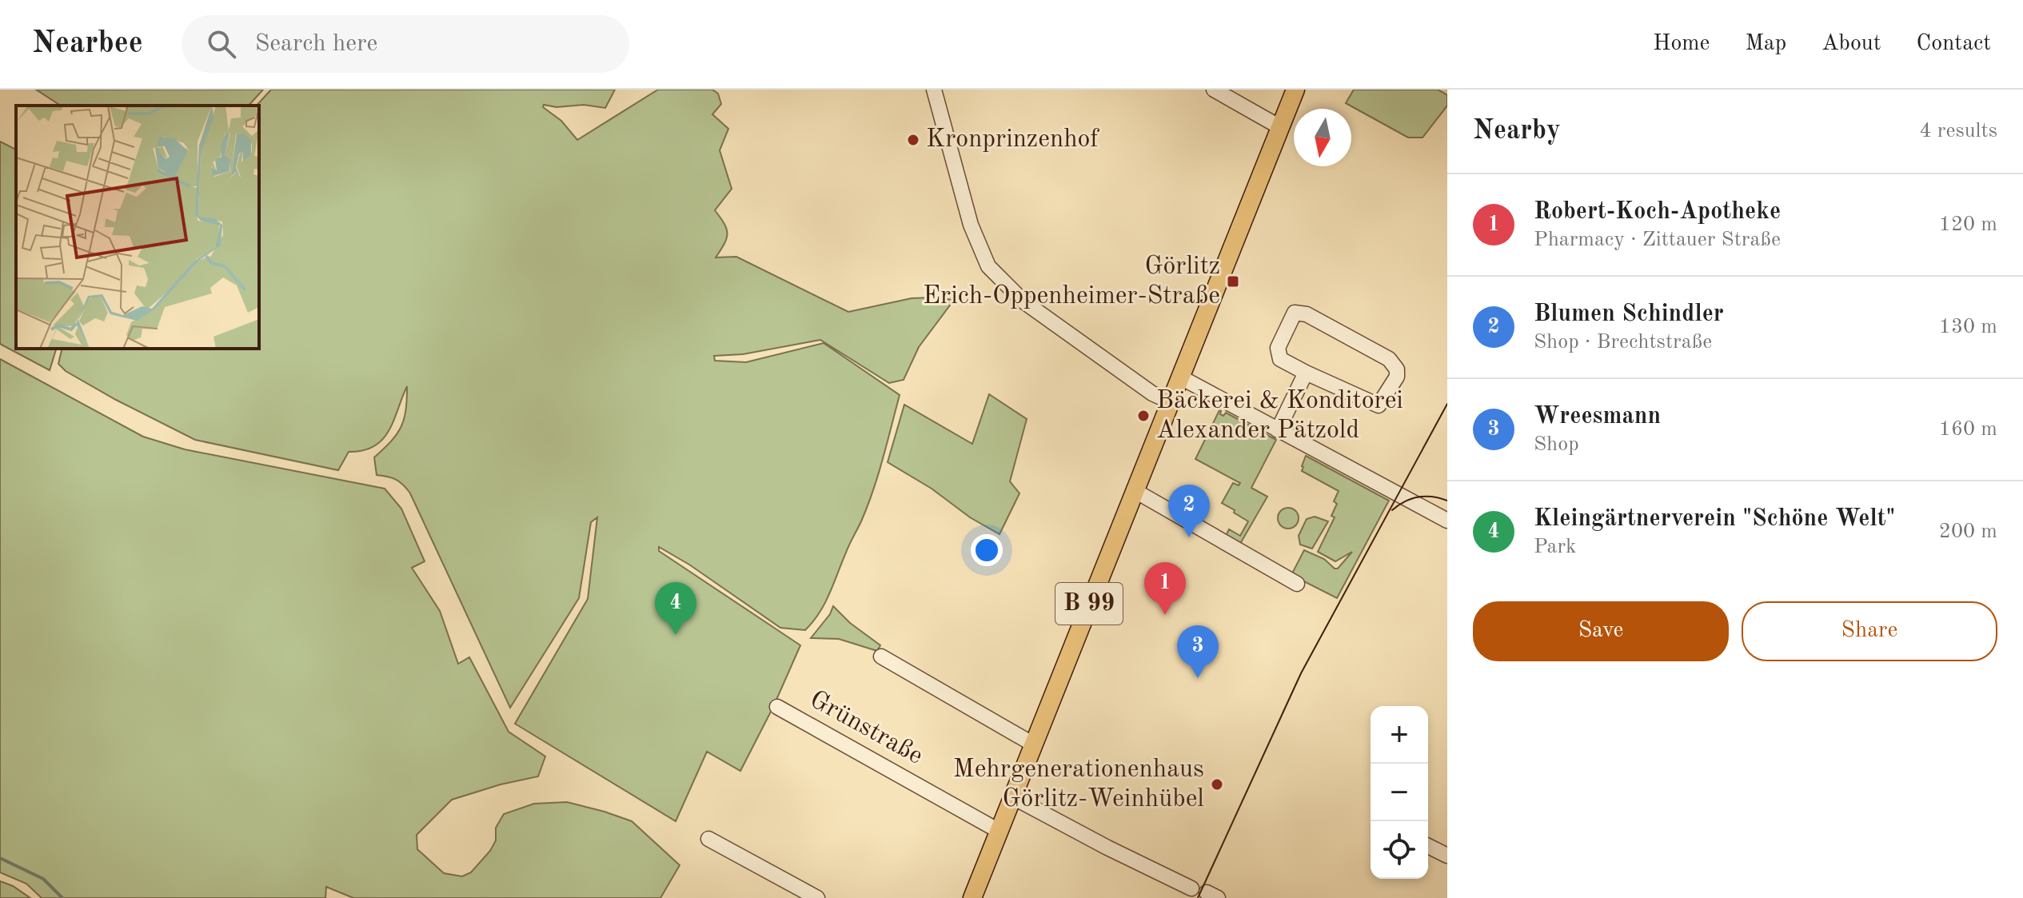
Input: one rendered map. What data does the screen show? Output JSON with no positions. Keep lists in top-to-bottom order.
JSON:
{
  "streets": {
    "main road": ["B 99"],
    "street": ["Grünstraße"]
  },
  "crossings": [
    ["B 99", "Grünstraße"]
  ],
  "places": {
    "other": ["Kronprinzenhof", "Bäckerei & Konditorei Alexander Pätzold", "Mehrgenerationenhaus Görlitz-Weinhübel"],
    "transit": ["Görlitz Erich-Oppenheimer-Straße"]
  },
  "north": "bottom",
  "page": {
    "header": "Nearbee",
    "search": "Search here",
    "nav": [
      "Home",
      "Map",
      "About",
      "Contact"
    ],
    "heading": ["Nearby", "4 results"],
    "list": [
      {
        "mark": "1",
        "name": "Robert-Koch-Apotheke",
        "note": "Pharmacy · Zittauer Straße",
        "value": "120 m"
      },
      {
        "mark": "2",
        "name": "Blumen Schindler",
        "note": "Shop · Brechtstraße",
        "value": "130 m"
      },
      {
        "mark": "3",
        "name": "Wreesmann",
        "note": "Shop",
        "value": "160 m"
      },
      {
        "mark": "4",
        "name": "Kleingärtnerverein \"Schöne Welt\"",
        "note": "Park",
        "value": "200 m"
      }
    ],
    "pins": [
      "2",
      "1",
      "4",
      "3"
    ],
    "buttons": ["Save", "Share"],
    "map_buttons": ["+", "−"]
  }
}
